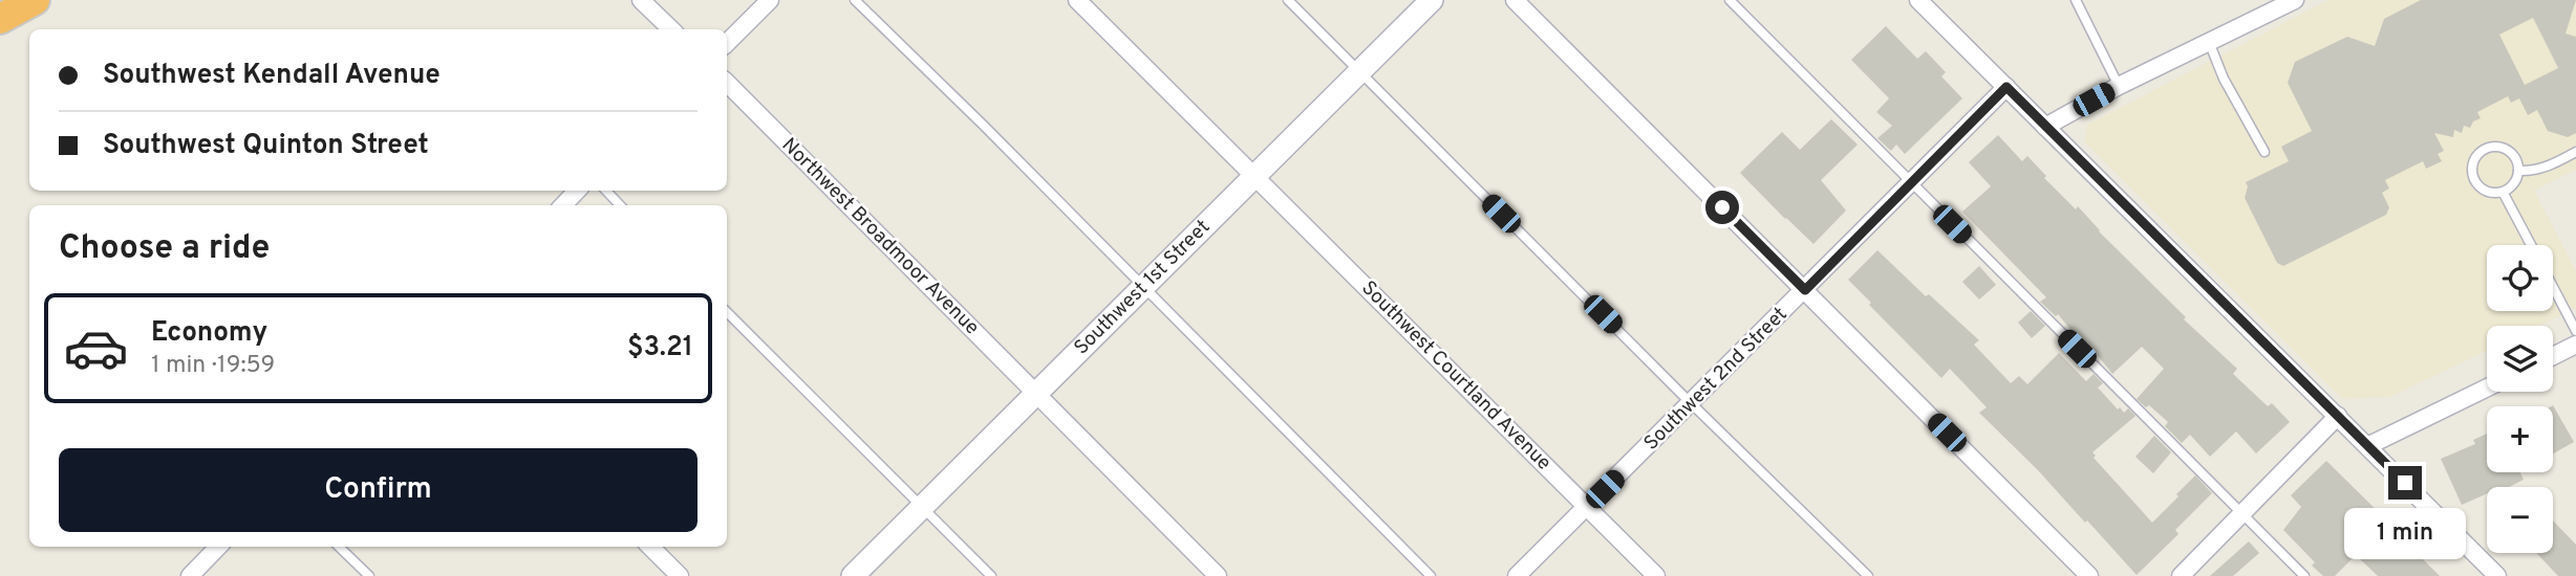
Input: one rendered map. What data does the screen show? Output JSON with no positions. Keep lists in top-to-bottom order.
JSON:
{
  "streets": {
    "street": [
      "Northwest Broadmoor Avenue",
      "Southwest 1st Street",
      "Southwest Courtland Avenue",
      "Southwest 2nd Street"
    ]
  },
  "crossings": [
    ["Northwest Broadmoor Avenue", "Southwest 1st Street"],
    ["Southwest 1st Street", "Southwest Courtland Avenue"],
    ["Southwest Courtland Avenue", "Southwest 2nd Street"]
  ],
  "page": {
    "banner": ["Southwest Kendall Avenue", "Southwest Quinton Street"],
    "heading": "Choose a ride",
    "map_buttons": ["+", "−"],
    "list": [
      {
        "name": "Economy",
        "note": "1 min · 19:59",
        "value": "$3.21"
      }
    ],
    "buttons": "Confirm",
    "bubble": "1 min"
  }
}
